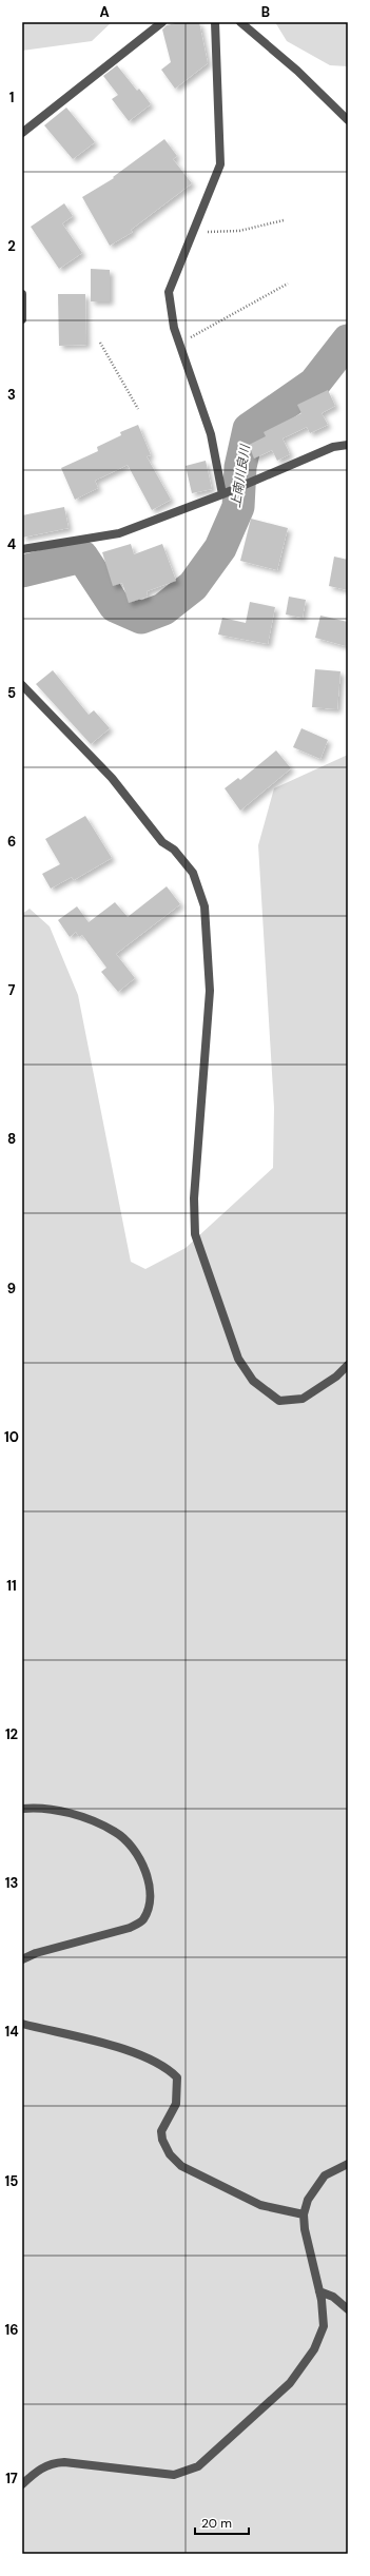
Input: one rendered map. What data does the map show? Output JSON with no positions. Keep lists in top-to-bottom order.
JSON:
{
  "water": ["上南川良川"],
  "scale_bar": "20 m",
  "grid": {
    "columns": ["A", "B"],
    "rows": [
      "1",
      "2",
      "3",
      "4",
      "5",
      "6",
      "7",
      "8",
      "9",
      "10",
      "11",
      "12",
      "13",
      "14",
      "15",
      "16",
      "17"
    ]
  }
}
